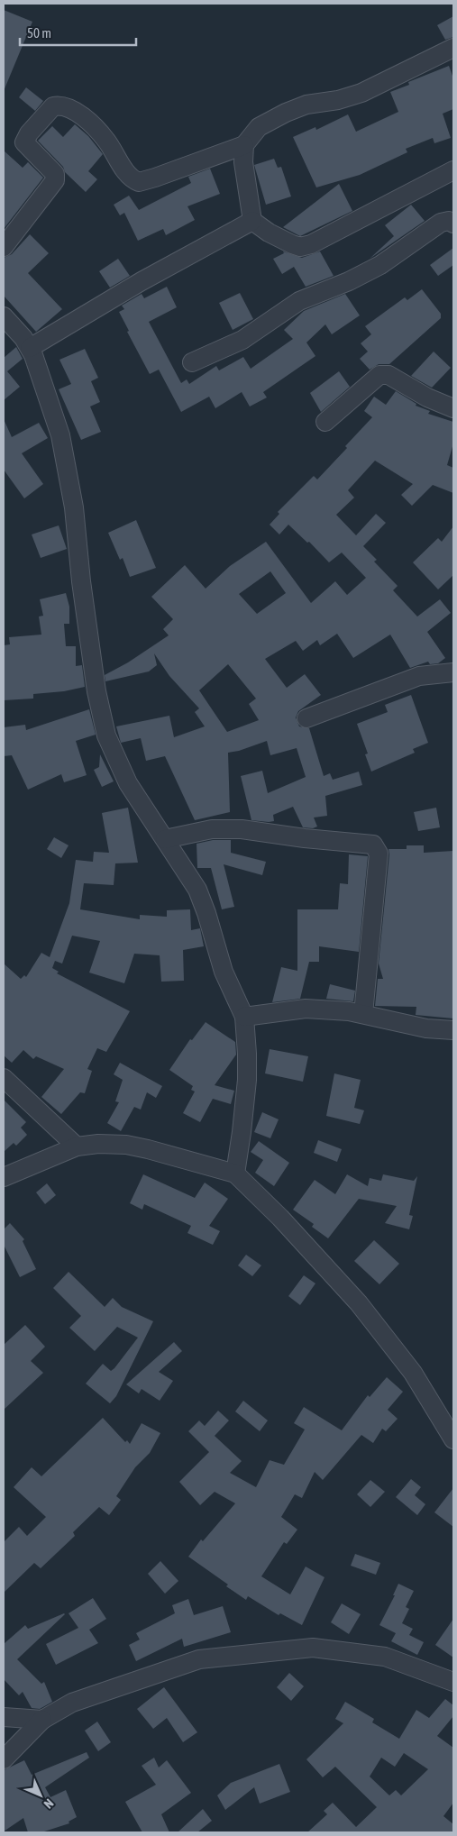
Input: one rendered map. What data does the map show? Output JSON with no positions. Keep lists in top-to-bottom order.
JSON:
{
  "scale_bar": "50 m",
  "north": "bottom right"
}
